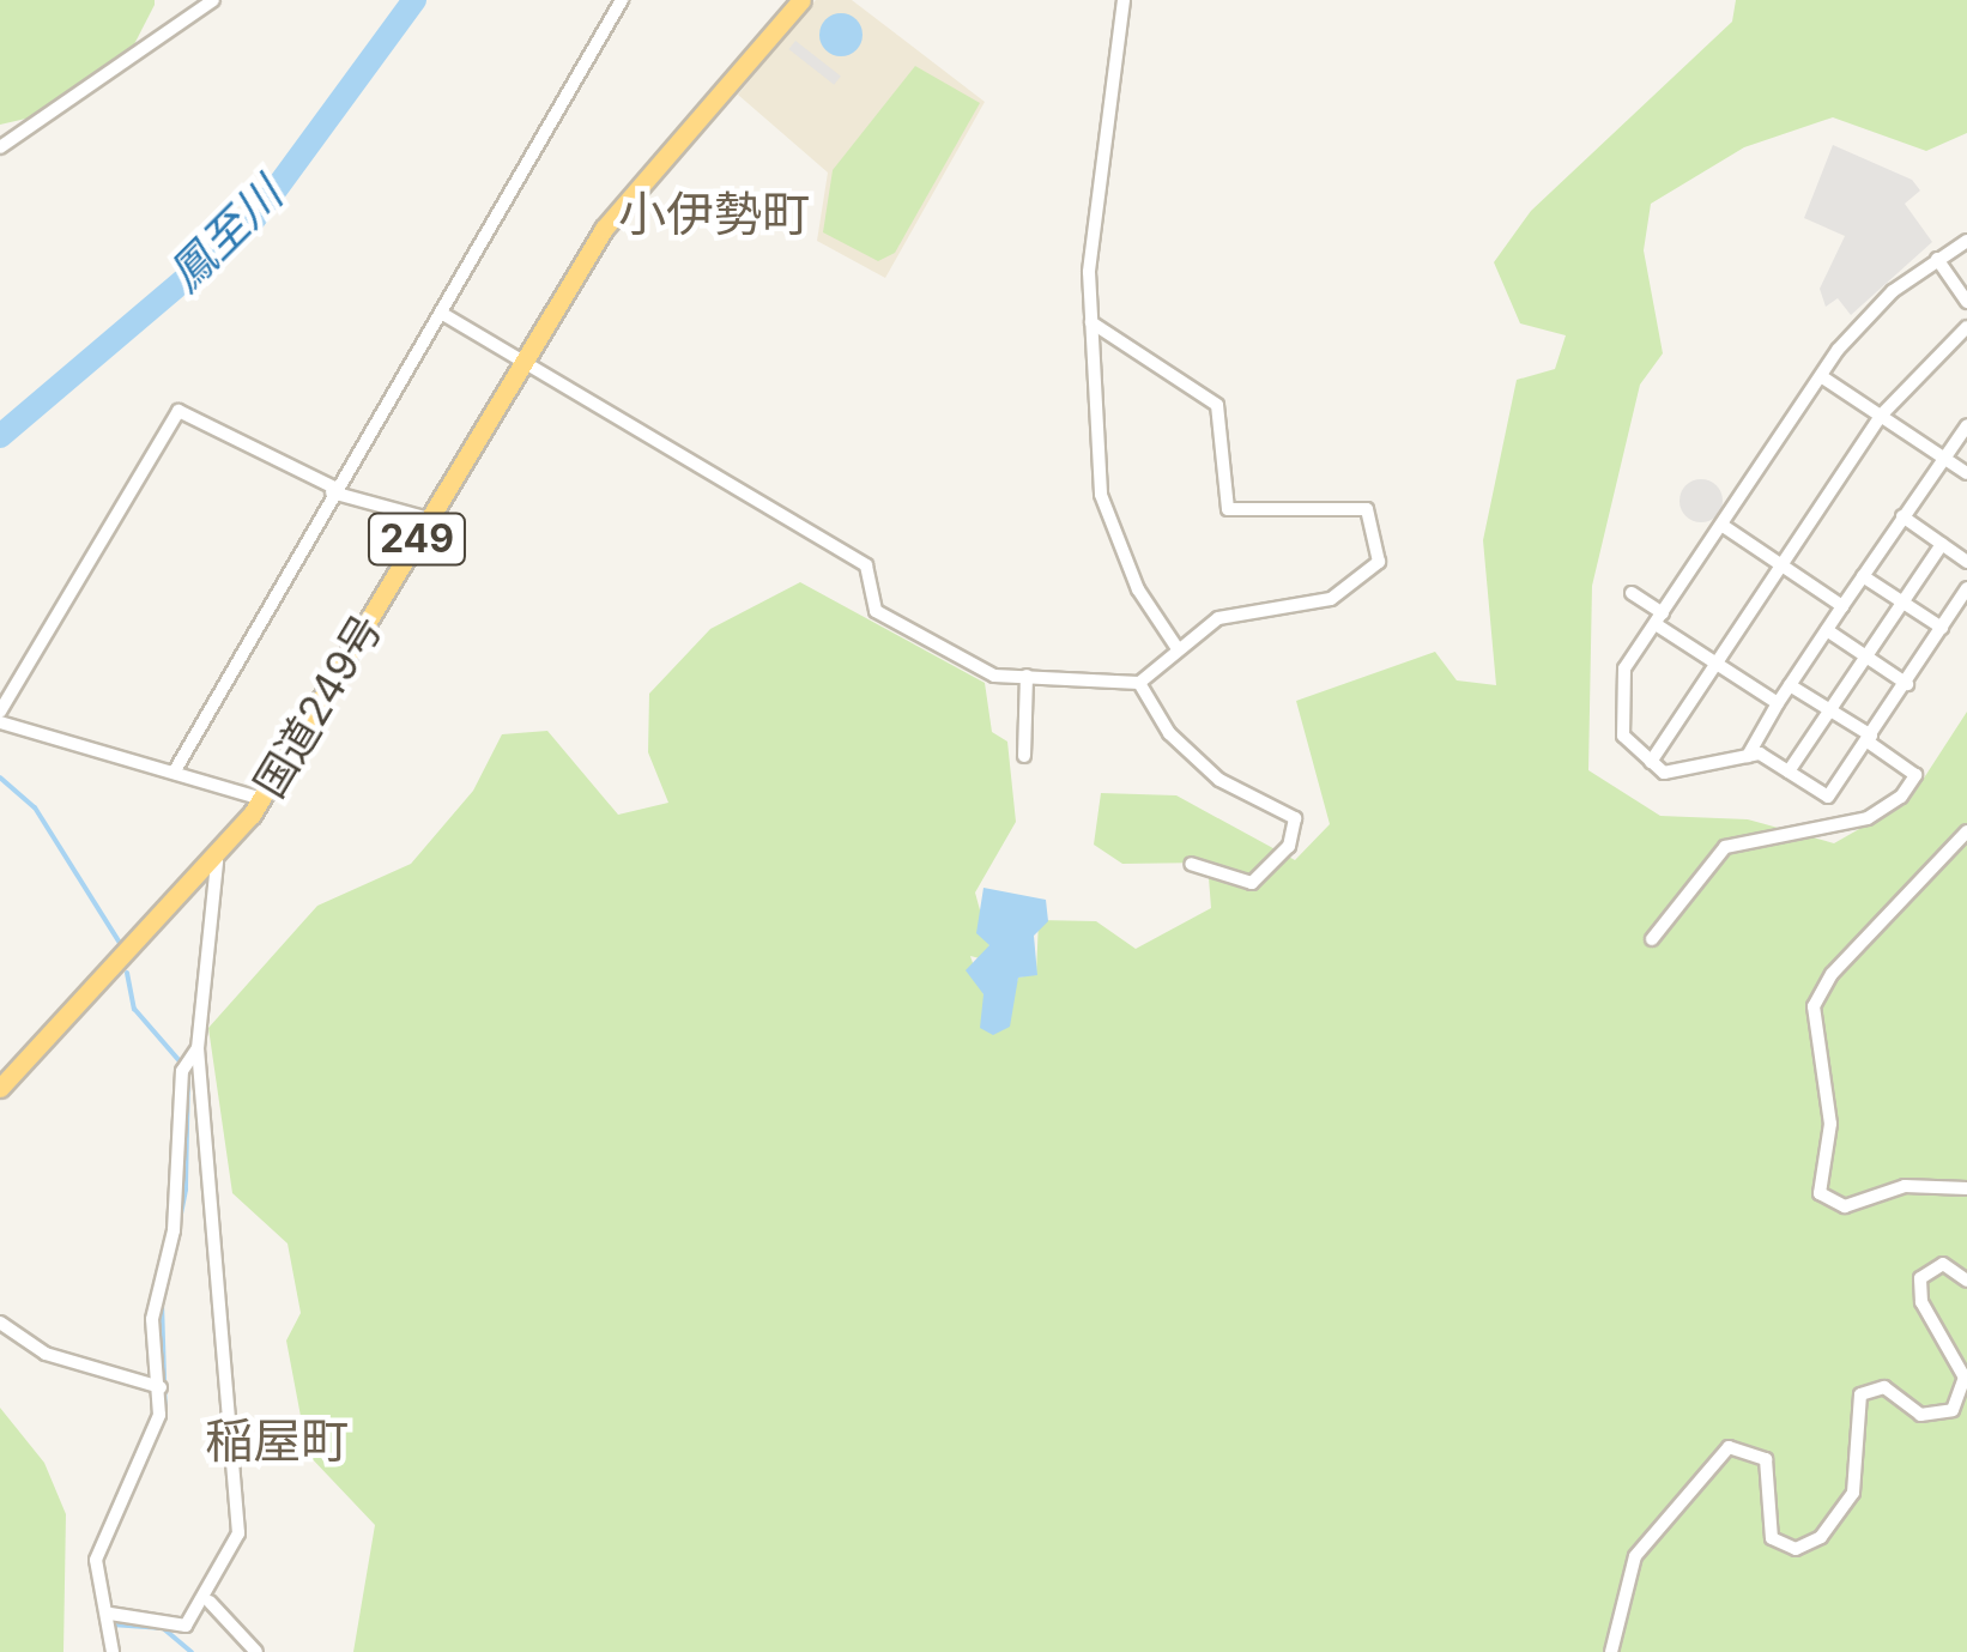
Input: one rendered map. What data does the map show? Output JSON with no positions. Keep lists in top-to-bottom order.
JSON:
{
  "streets": {
    "highway": ["249", "国道249号"]
  },
  "districts": ["小伊勢町", "稲屋町"],
  "water": ["鳳至川"]
}
